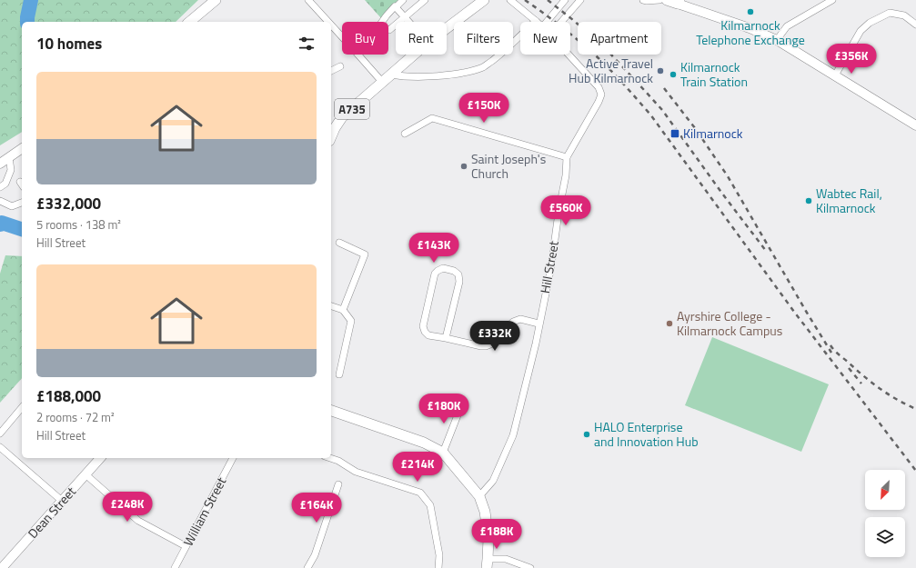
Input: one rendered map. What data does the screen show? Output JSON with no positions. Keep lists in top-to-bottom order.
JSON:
{
  "streets": {
    "main road": ["A735"],
    "street": ["Hill Street", "William Street", "Dean Street"]
  },
  "places": {
    "other": [
      "Kilmarnock Telephone Exchange",
      "Active Travel Hub Kilmarnock",
      "Kilmarnock Train Station",
      "Saint Joseph's Church",
      "Wabtec Rail, Kilmarnock",
      "Ayrshire College - Kilmarnock Campus",
      "HALO Enterprise and Innovation Hub"
    ],
    "transit": ["Kilmarnock"]
  },
  "north": "bottom left",
  "page": {
    "chip": [
      "Buy",
      "Rent",
      "Filters",
      "New",
      "Apartment"
    ],
    "heading": "10 homes",
    "price": [
      "£356K",
      "£150K",
      "£560K",
      "£143K",
      "£332K",
      "£180K",
      "£214K",
      "£248K",
      "£164K",
      "£188K"
    ],
    "list": [
      {
        "name": "£332,000",
        "note": "5 rooms · 138 m² · Hill Street"
      },
      {
        "name": "£188,000",
        "note": "2 rooms · 72 m² · Hill Street"
      }
    ]
  }
}
